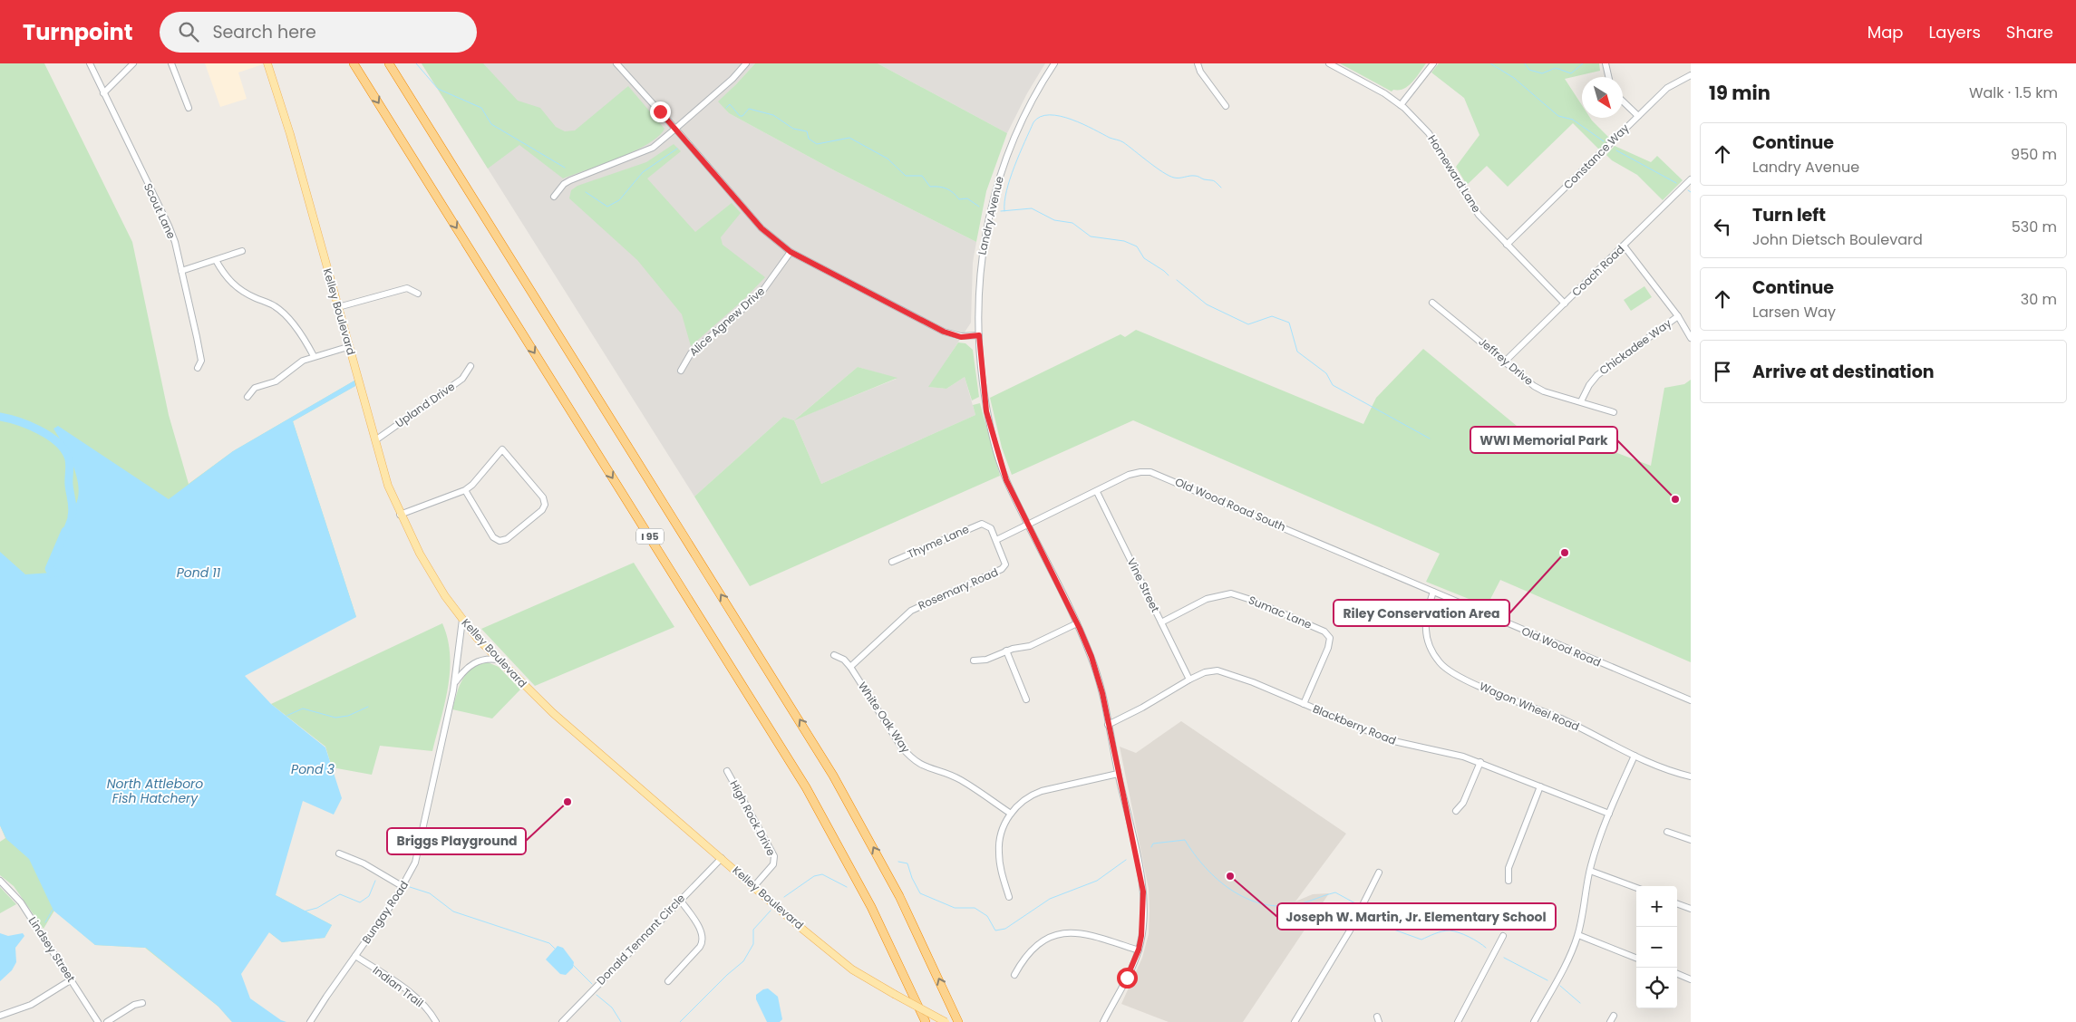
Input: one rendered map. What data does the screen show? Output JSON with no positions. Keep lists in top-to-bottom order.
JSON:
{
  "streets": {
    "highway": ["I 95"],
    "main road": ["Kelley Boulevard"],
    "street": [
      "Constance Way",
      "Homeward Lane",
      "Scout Lane",
      "Landry Avenue",
      "Coach Road",
      "Alice Agnew Drive",
      "Chickadee Way",
      "Jeffrey Drive",
      "Upland Drive",
      "Old Wood Road South",
      "Thyme Lane",
      "Vine Street",
      "Rosemary Road",
      "Sumac Lane",
      "Old Wood Road",
      "Wagon Wheel Road",
      "White Oak Way",
      "Blackberry Road",
      "High Rock Drive",
      "Bungay Road",
      "Donald Tennant Circle",
      "Lindsey Street",
      "Indian Trail"
    ]
  },
  "crossings": [
    ["Constance Way", "Homeward Lane"],
    ["Homeward Lane", "Coach Road"],
    ["Landry Avenue", "Old Wood Road South"],
    ["Landry Avenue", "Blackberry Road"],
    ["Coach Road", "Jeffrey Drive"],
    ["Kelley Boulevard", "Upland Drive"],
    ["Kelley Boulevard", "High Rock Drive"],
    ["Kelley Boulevard", "Bungay Road"],
    ["Kelley Boulevard", "Donald Tennant Circle"],
    ["Chickadee Way", "Jeffrey Drive"],
    ["Old Wood Road South", "Thyme Lane"],
    ["Old Wood Road South", "Vine Street"],
    ["Old Wood Road South", "Rosemary Road"],
    ["Old Wood Road South", "Old Wood Road"],
    ["Old Wood Road South", "Wagon Wheel Road"],
    ["Thyme Lane", "Rosemary Road"],
    ["Vine Street", "Sumac Lane"],
    ["Vine Street", "Blackberry Road"],
    ["Rosemary Road", "White Oak Way"],
    ["Sumac Lane", "Blackberry Road"],
    ["Old Wood Road", "Wagon Wheel Road"],
    ["Bungay Road", "Indian Trail"]
  ],
  "water": ["Pond 11", "Pond 3", "North Attleboro Fish Hatchery"],
  "places": [
    "WWI Memorial Park",
    "Riley Conservation Area",
    "Briggs Playground",
    "Joseph W. Martin, Jr. Elementary School"
  ],
  "north": "bottom right",
  "page": {
    "header": "Turnpoint",
    "search": "Search here",
    "nav": ["Map", "Layers", "Share"],
    "heading": ["19 min", "Walk · 1.5 km"],
    "list": [
      ["Continue", "Landry Avenue", "950 m"],
      ["Turn left", "John Dietsch Boulevard", "530 m"],
      ["Continue", "Larsen Way", "30 m"],
      "Arrive at destination"
    ],
    "map_buttons": ["+", "−"]
  }
}
